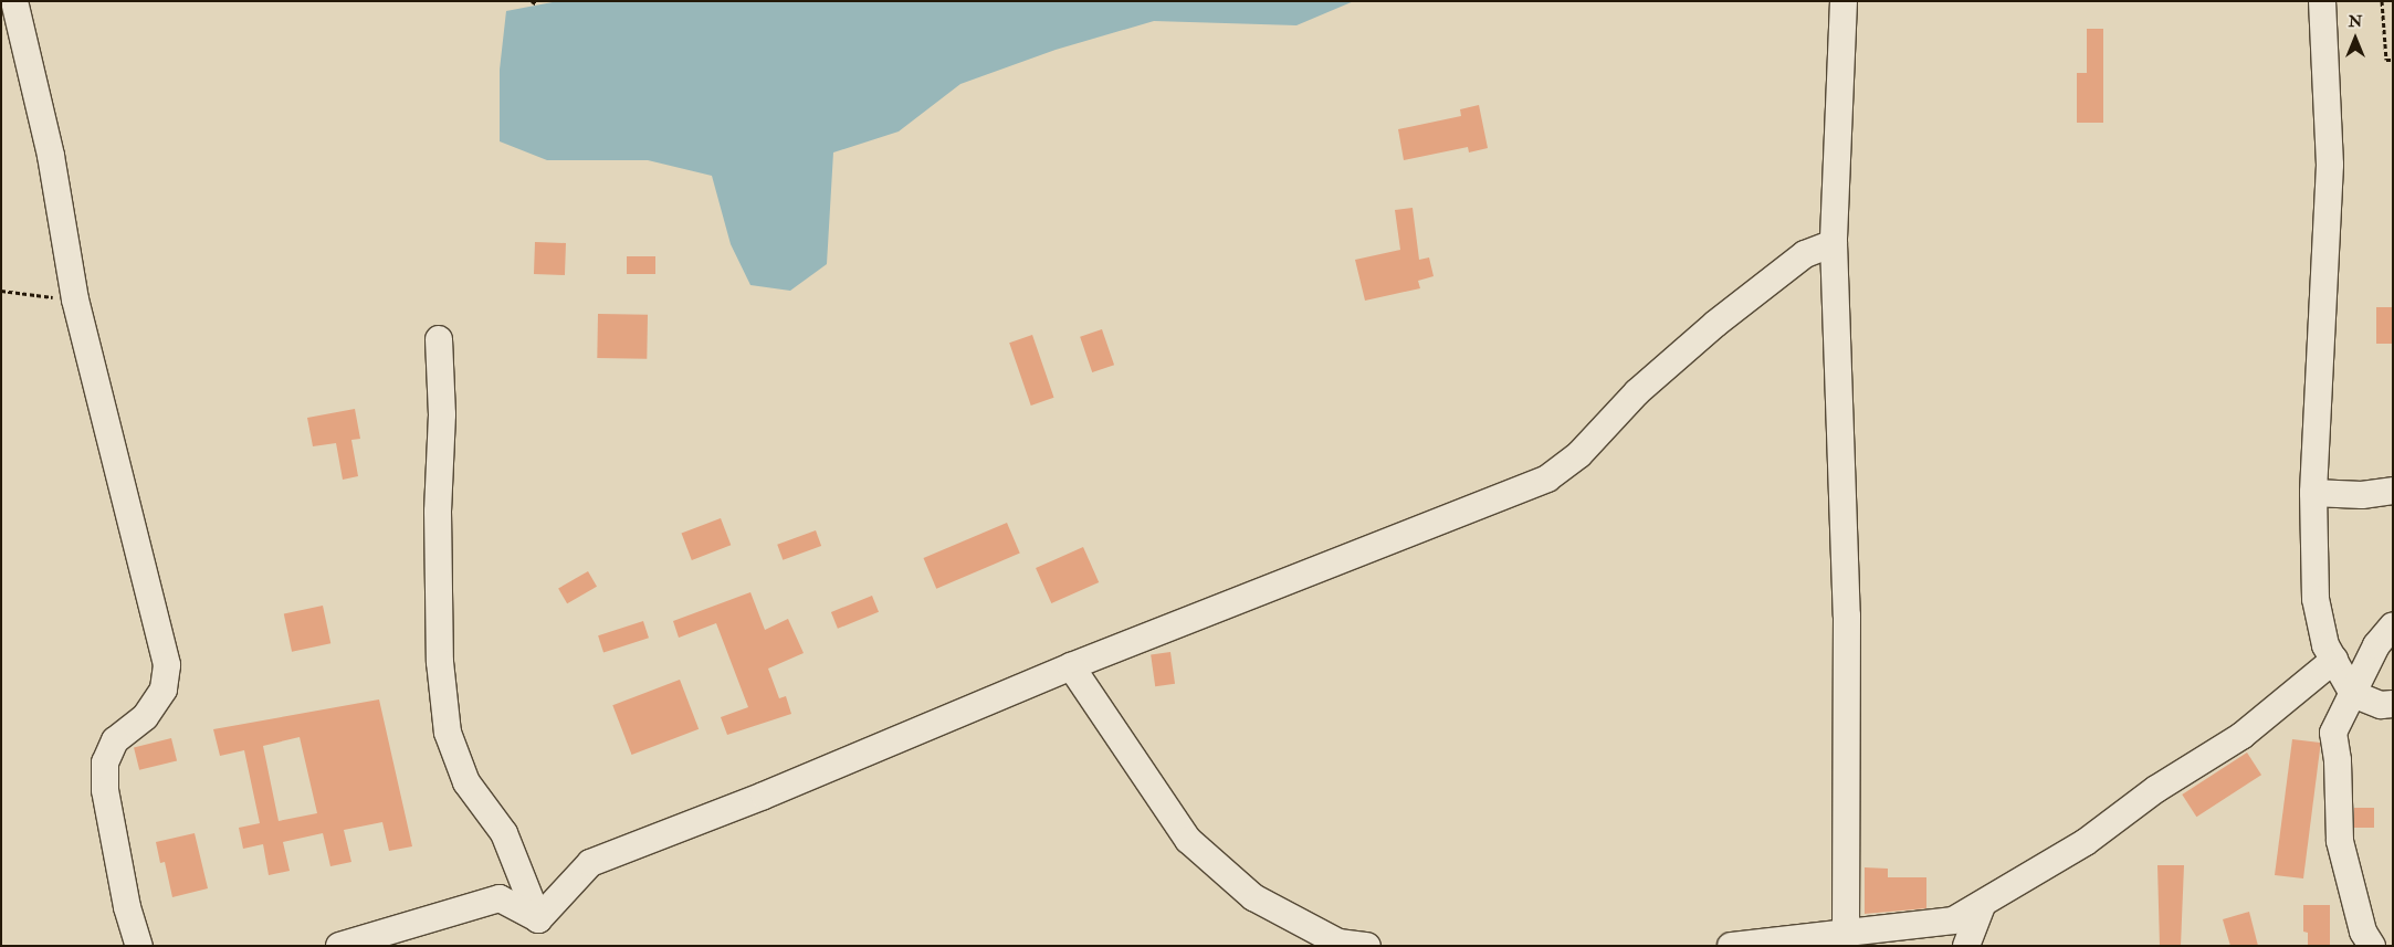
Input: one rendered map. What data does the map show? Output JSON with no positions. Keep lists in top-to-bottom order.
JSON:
{
  "north": "top"
}
